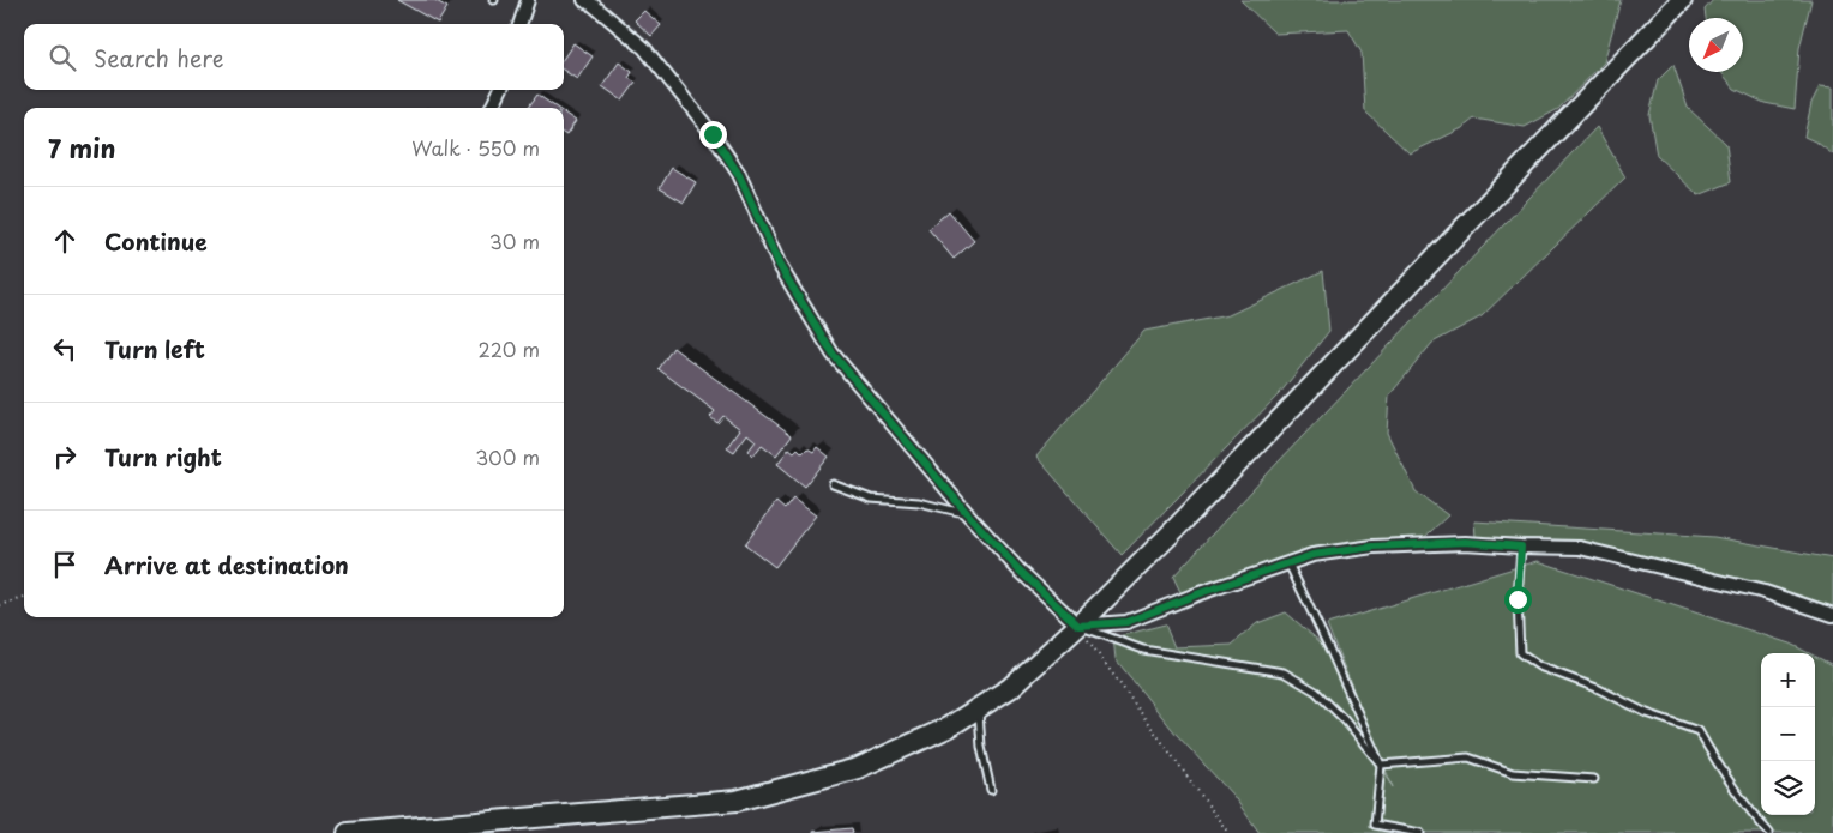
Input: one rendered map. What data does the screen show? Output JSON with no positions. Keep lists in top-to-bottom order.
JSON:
{
  "north": "bottom left",
  "page": {
    "search": "Search here",
    "heading": ["7 min", "Walk · 550 m"],
    "list": [
      ["Continue", "30 m"],
      ["Turn left", "220 m"],
      ["Turn right", "300 m"],
      "Arrive at destination"
    ],
    "map_buttons": ["+", "−"]
  }
}
